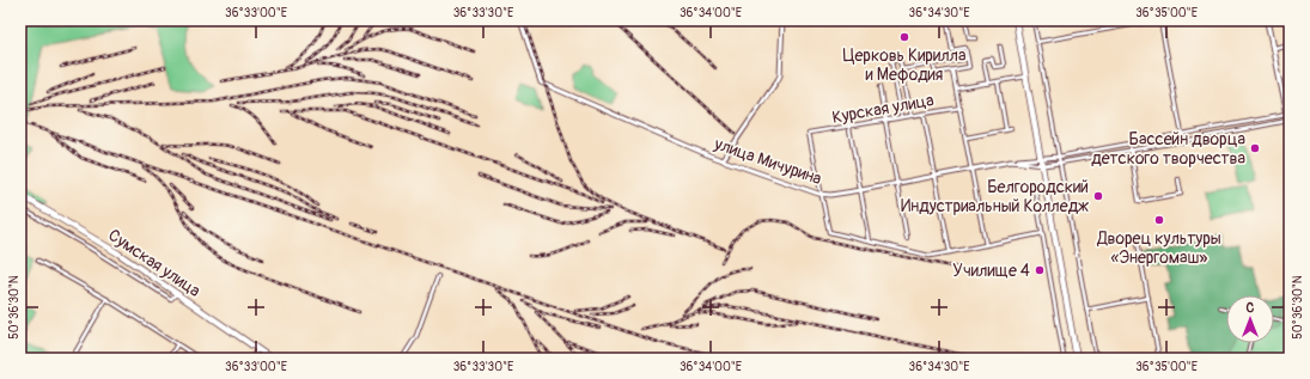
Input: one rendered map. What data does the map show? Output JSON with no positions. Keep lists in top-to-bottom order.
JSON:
{
  "streets": {
    "main road": ["Сумская улица"],
    "street": ["Курская улица", "улица Мичурина"]
  },
  "crossings": [
    ["Курская улица", "улица Мичурина"]
  ],
  "places": [
    "Церковь Кирилла и Мефодия",
    "Бассейн дворца детского творчества",
    "Белгородский Индустриальный Колледж",
    "Дворец культуры «Энергомаш»",
    "Училище 4"
  ],
  "north": "top",
  "coordinates": [
    "36°33'00\"E",
    "36°33'30\"E",
    "36°34'00\"E",
    "36°34'30\"E",
    "36°35'00\"E",
    "50°36'30\"N"
  ]
}
